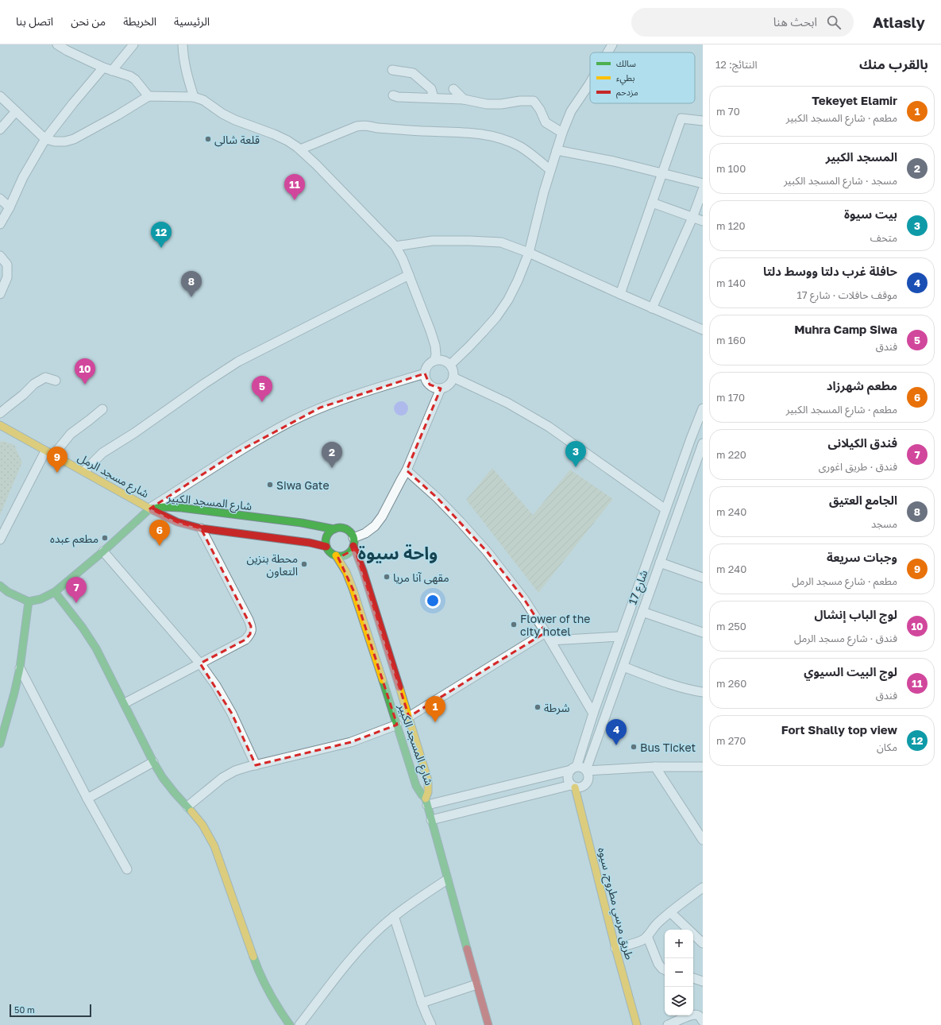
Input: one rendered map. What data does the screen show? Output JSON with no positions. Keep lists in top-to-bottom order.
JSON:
{
  "streets": {
    "street": [
      "شارع مسجد الرمل",
      "شارع المسجد الكبير",
      "شارع 17",
      "طريق مرسي مطروح, سيوه"
    ]
  },
  "crossings": [
    ["شارع مسجد الرمل", "شارع المسجد الكبير"],
    ["شارع 17", "طريق مرسي مطروح, سيوه"]
  ],
  "districts": ["واحة سيوة"],
  "places": [
    "قلعة شالى",
    "Siwa Gate",
    "مطعم عبده",
    "محطة بنزين التعاون",
    "مقهى آنا مريا",
    "Flower of the city hotel",
    "شرطة",
    "Bus Ticket"
  ],
  "legend": ["سالك", "بطيء", "مزدحم"],
  "scale_bar": "50 m",
  "page": {
    "header": "Atlasly",
    "search": "ابحث هنا",
    "nav": [
      "الرئيسية",
      "الخريطة",
      "من نحن",
      "اتصل بنا"
    ],
    "heading": ["بالقرب منك", "النتائج: 12"],
    "list": [
      {
        "mark": "1",
        "name": "Tekeyet Elamir",
        "note": "مطعم · شارع المسجد الكبير",
        "value": "70 m"
      },
      {
        "mark": "2",
        "name": "المسجد الكبير",
        "note": "مسجد · شارع المسجد الكبير",
        "value": "100 m"
      },
      {
        "mark": "3",
        "name": "بيت سيوة",
        "note": "متحف",
        "value": "120 m"
      },
      {
        "mark": "4",
        "name": "حافلة غرب دلتا ووسط دلتا",
        "note": "موقف حافلات · شارع 17",
        "value": "140 m"
      },
      {
        "mark": "5",
        "name": "Muhra Camp Siwa",
        "note": "فندق",
        "value": "160 m"
      },
      {
        "mark": "6",
        "name": "مطعم شهرزاد",
        "note": "مطعم · شارع المسجد الكبير",
        "value": "170 m"
      },
      {
        "mark": "7",
        "name": "فندق الكيلانى",
        "note": "فندق · طريق اغورى",
        "value": "220 m"
      },
      {
        "mark": "8",
        "name": "الجامع العتيق",
        "note": "مسجد",
        "value": "240 m"
      },
      {
        "mark": "9",
        "name": "وجبات سريعة",
        "note": "مطعم · شارع مسجد الرمل",
        "value": "240 m"
      },
      {
        "mark": "10",
        "name": "لوج الباب إنشال",
        "note": "فندق · شارع مسجد الرمل",
        "value": "250 m"
      },
      {
        "mark": "11",
        "name": "لوج البيت السيوي",
        "note": "فندق",
        "value": "260 m"
      },
      {
        "mark": "12",
        "name": "Fort Shally top view",
        "note": "مكان",
        "value": "270 m"
      }
    ],
    "pins": [
      "11",
      "12",
      "8",
      "10",
      "5",
      "3",
      "2",
      "9",
      "6",
      "7",
      "1",
      "4"
    ],
    "map_buttons": ["+", "−"],
    "scale": "50 m"
  }
}
